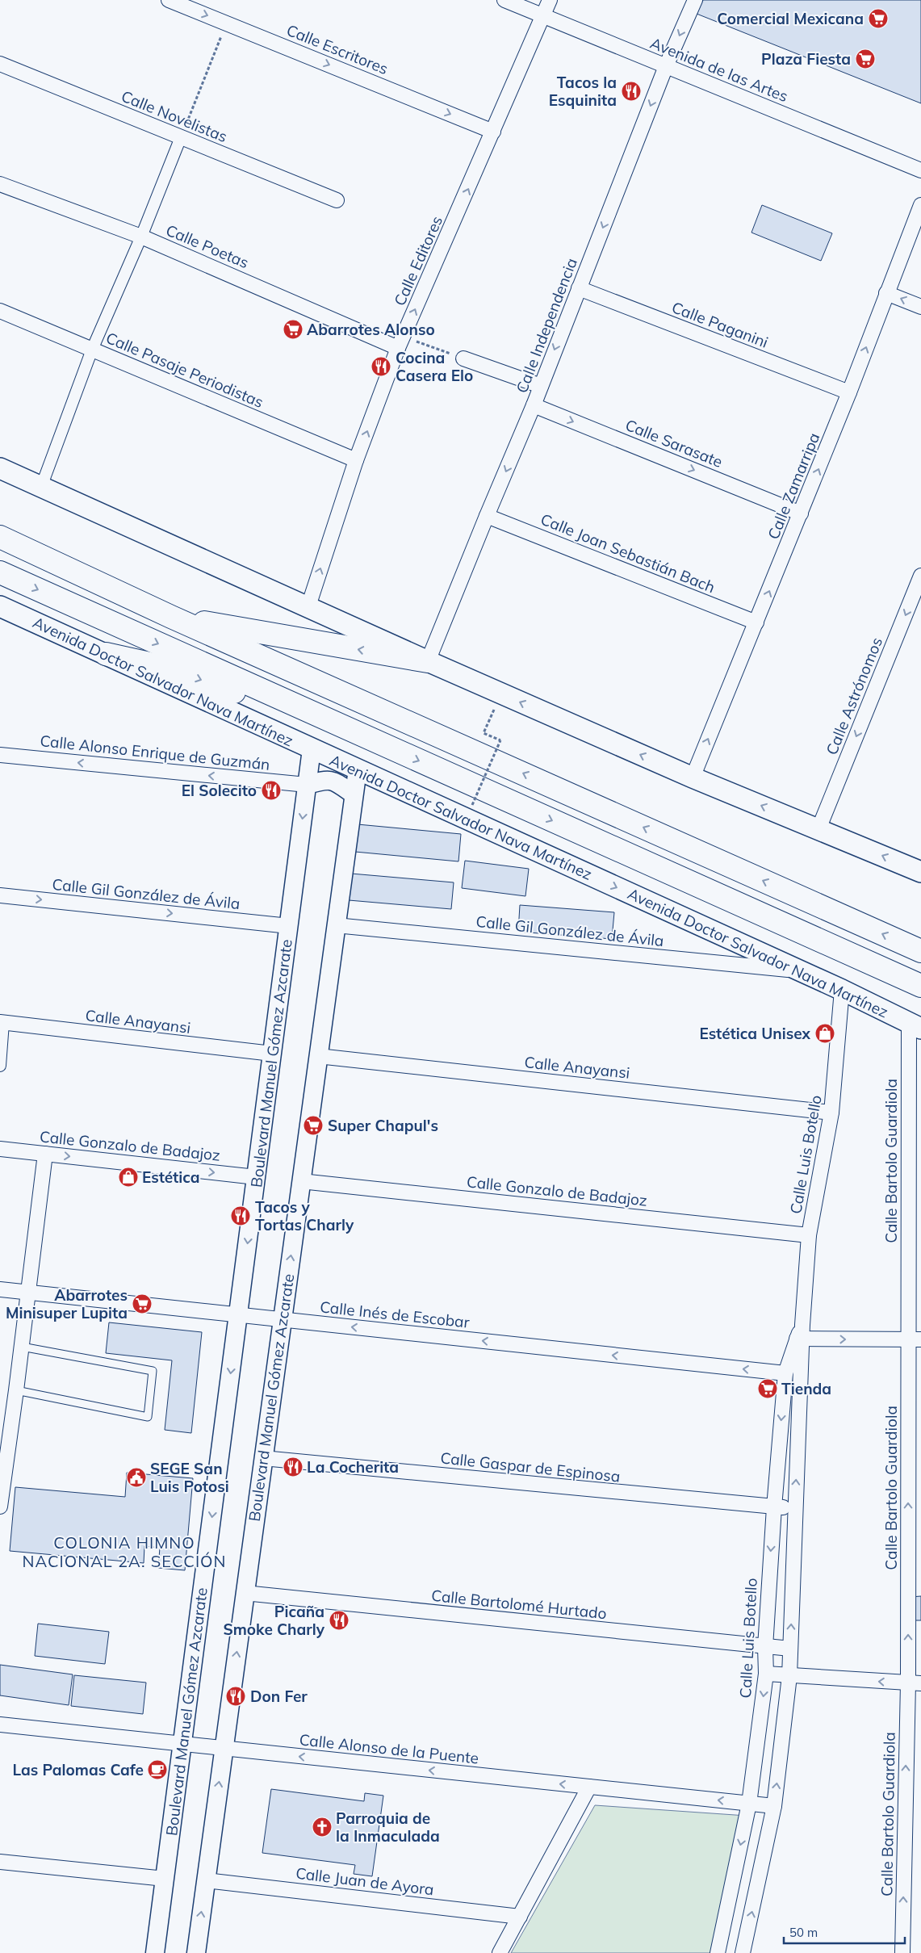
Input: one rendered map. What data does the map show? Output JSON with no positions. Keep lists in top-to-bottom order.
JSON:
{
  "streets": {
    "highway": ["Avenida Doctor Salvador Nava Martínez"],
    "street": [
      "Calle Escritores",
      "Avenida de las Artes",
      "Calle Novelistas",
      "Calle Poetas",
      "Calle Editores",
      "Calle Paganini",
      "Calle Independencia",
      "Calle Pasaje Periodistas",
      "Calle Sarasate",
      "Calle Zamarripa",
      "Calle Joan Sebastián Bach",
      "Calle Astrónomos",
      "Calle Alonso Enrique de Guzmán",
      "Calle Gil González de Ávila",
      "Calle Anayansi",
      "Boulevard Manuel Gómez Azcarate",
      "Calle Gonzalo de Badajoz",
      "Calle Luis Botello",
      "Calle Bartolo Guardiola",
      "Calle Inés de Escobar",
      "Calle Gaspar de Espinosa",
      "Calle Bartolomé Hurtado",
      "Calle Alonso de la Puente",
      "Calle Juan de Ayora"
    ]
  },
  "crossings": [
    ["Calle Escritores", "Calle Editores"],
    ["Avenida de las Artes", "Calle Editores"],
    ["Avenida de las Artes", "Calle Independencia"],
    ["Calle Poetas", "Calle Editores"],
    ["Calle Editores", "Calle Pasaje Periodistas"],
    ["Calle Paganini", "Calle Independencia"],
    ["Calle Paganini", "Calle Zamarripa"],
    ["Calle Independencia", "Calle Sarasate"],
    ["Calle Independencia", "Calle Joan Sebastián Bach"],
    ["Calle Sarasate", "Calle Zamarripa"],
    ["Calle Zamarripa", "Calle Joan Sebastián Bach"],
    ["Avenida Doctor Salvador Nava Martínez", "Calle Gil González de Ávila"],
    ["Avenida Doctor Salvador Nava Martínez", "Boulevard Manuel Gómez Azcarate"],
    ["Avenida Doctor Salvador Nava Martínez", "Calle Luis Botello"],
    ["Avenida Doctor Salvador Nava Martínez", "Calle Bartolo Guardiola"],
    ["Calle Alonso Enrique de Guzmán", "Boulevard Manuel Gómez Azcarate"],
    ["Calle Gil González de Ávila", "Boulevard Manuel Gómez Azcarate"],
    ["Calle Anayansi", "Boulevard Manuel Gómez Azcarate"],
    ["Calle Anayansi", "Calle Luis Botello"],
    ["Boulevard Manuel Gómez Azcarate", "Calle Gonzalo de Badajoz"],
    ["Boulevard Manuel Gómez Azcarate", "Calle Inés de Escobar"],
    ["Boulevard Manuel Gómez Azcarate", "Calle Gaspar de Espinosa"],
    ["Boulevard Manuel Gómez Azcarate", "Calle Bartolomé Hurtado"],
    ["Boulevard Manuel Gómez Azcarate", "Calle Alonso de la Puente"],
    ["Boulevard Manuel Gómez Azcarate", "Calle Juan de Ayora"],
    ["Calle Gonzalo de Badajoz", "Calle Luis Botello"],
    ["Calle Luis Botello", "Calle Inés de Escobar"],
    ["Calle Luis Botello", "Calle Gaspar de Espinosa"],
    ["Calle Luis Botello", "Calle Bartolomé Hurtado"],
    ["Calle Luis Botello", "Calle Alonso de la Puente"]
  ],
  "one_way": [
    "Calle Escritores",
    "Calle Editores",
    "Calle Independencia",
    "Calle Sarasate",
    "Calle Zamarripa",
    "Calle Astrónomos",
    "Calle Alonso Enrique de Guzmán",
    "Calle Gil González de Ávila",
    "Calle Bartolo Guardiola",
    "Calle Inés de Escobar",
    "Calle Alonso de la Puente"
  ],
  "districts": ["COLONIA HIMNO NACIONAL 2A. SECCIÓN"],
  "places": {
    "supermarket": [
      "Comercial Mexicana",
      "Plaza Fiesta",
      "Abarrotes Alonso",
      "Super Chapul's",
      "Abarrotes Minisuper Lupita",
      "Tienda"
    ],
    "restaurant": [
      "Tacos la Esquinita",
      "Cocina Casera Elo",
      "El Solecito",
      "Tacos y Tortas Charly",
      "La Cocherita",
      "Picaña Smoke Charly",
      "Don Fer"
    ],
    "shop": ["Estética Unisex", "Estética"],
    "public building": ["SEGE San Luis Potosi"],
    "cafe": ["Las Palomas Cafe"],
    "church": ["Parroquia de la Inmaculada"]
  },
  "scale_bar": "50 m"
}
